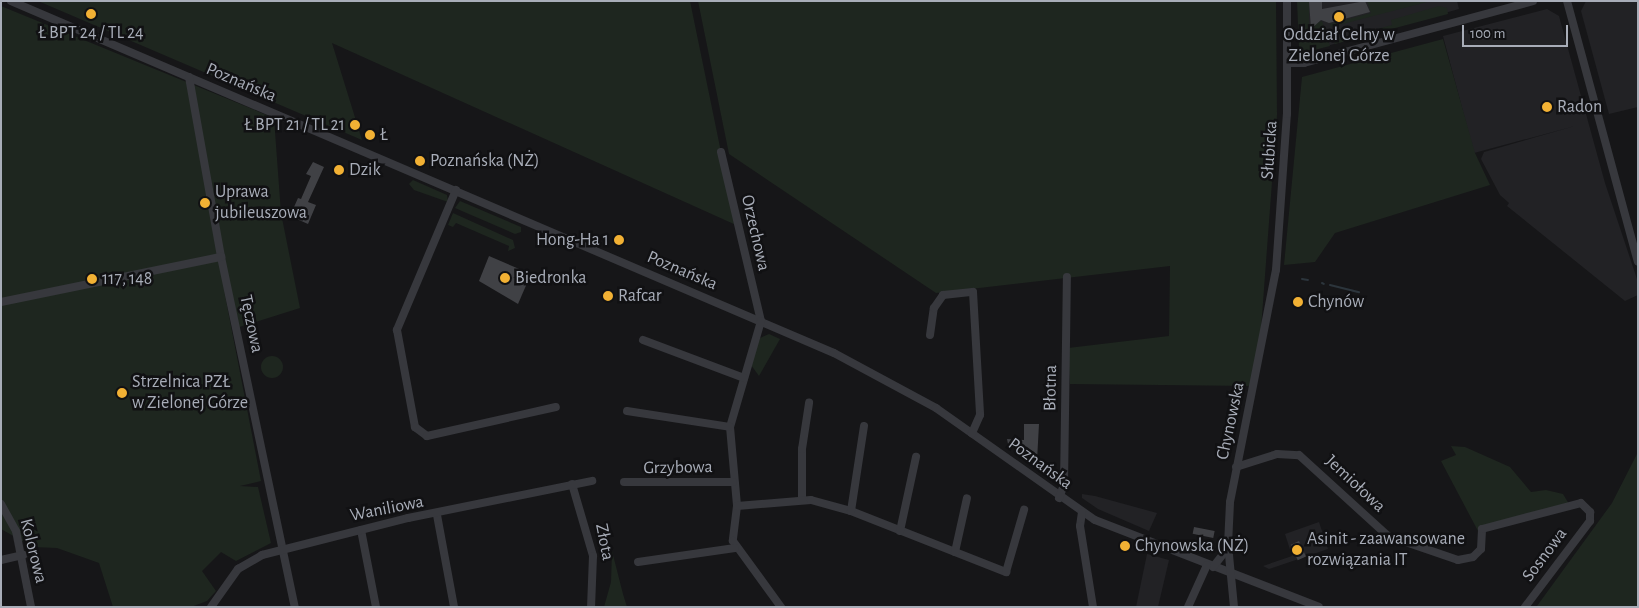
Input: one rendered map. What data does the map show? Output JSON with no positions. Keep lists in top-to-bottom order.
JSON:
{
  "streets": {
    "street": [
      "Poznańska",
      "Słubicka",
      "Orzechowa",
      "Tęczowa",
      "Błotna",
      "Chynowska",
      "Grzybowa",
      "Jemiołowa",
      "Waniliowa",
      "Złota",
      "Kolorowa",
      "Sosnowa"
    ]
  },
  "crossings": [
    ["Poznańska", "Orzechowa"],
    ["Poznańska", "Tęczowa"],
    ["Poznańska", "Błotna"],
    ["Poznańska", "Chynowska"],
    ["Poznańska", "Grzybowa"],
    ["Słubicka", "Chynowska"],
    ["Orzechowa", "Grzybowa"],
    ["Tęczowa", "Waniliowa"],
    ["Chynowska", "Jemiołowa"],
    ["Jemiołowa", "Sosnowa"],
    ["Waniliowa", "Złota"]
  ],
  "places": [
    "Ł BPT 24 / TL 24",
    "Oddział Celny w Zielonej Górze",
    "Radon",
    "Ł BPT 21 / TL 21",
    "Ł",
    "Poznańska (NŻ)",
    "Dzik",
    "Uprawa jubileuszowa",
    "Hong-Ha 1",
    "Biedronka",
    "117, 148",
    "Rafcar",
    "Chynów",
    "Strzelnica PZŁ w Zielonej Górze",
    "Chynowska (NŻ)",
    "Asinit - zaawansowane rozwiązania IT"
  ],
  "scale_bar": "100 m"
}
